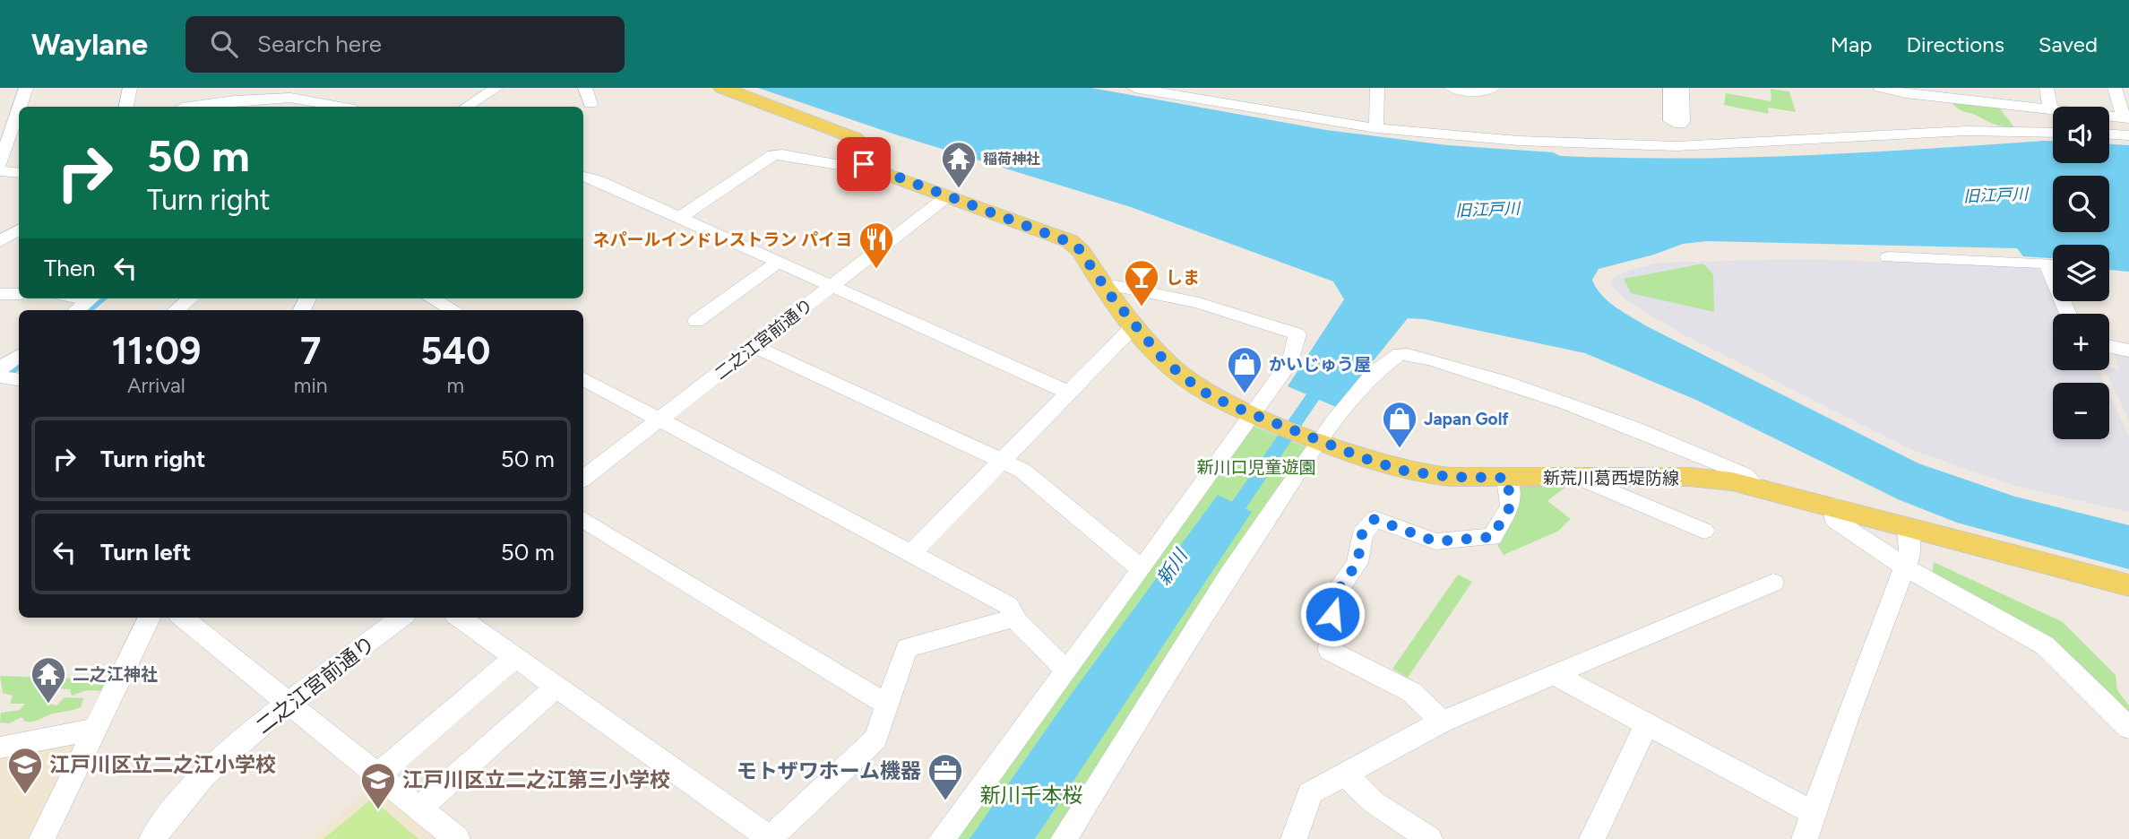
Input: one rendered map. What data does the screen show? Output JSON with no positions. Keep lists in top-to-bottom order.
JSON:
{
  "streets": {
    "main road": ["新荒川葛西堤防線"],
    "street": ["二之江宮前通り"]
  },
  "crossings": [
    ["二之江宮前通り", "新荒川葛西堤防線"]
  ],
  "water": ["旧江戸川", "新川"],
  "parks": ["新川口児童遊園", "新川千本桜"],
  "places": {
    "temple": ["稲荷神社", "二之江神社"],
    "restaurant": ["ネパールインドレストラン パイヨ"],
    "bar": ["しま"],
    "shop": ["かいじゅう屋", "Japan Golf"],
    "school or university": ["江戸川区立二之江小学校", "江戸川区立二之江第三小学校"],
    "office": ["モトザワホーム機器"]
  },
  "page": {
    "header": "Waylane",
    "search": "Search here",
    "nav": ["Map", "Directions", "Saved"],
    "map_buttons": ["+", "−"],
    "turn": ["50 m", "Turn right"],
    "then": "Then",
    "eta": [
      "11:09",
      "Arrival",
      "7",
      "min",
      "540",
      "m"
    ],
    "list": [
      {
        "name": "Turn right",
        "value": "50 m"
      },
      {
        "name": "Turn left",
        "value": "50 m"
      }
    ]
  }
}
